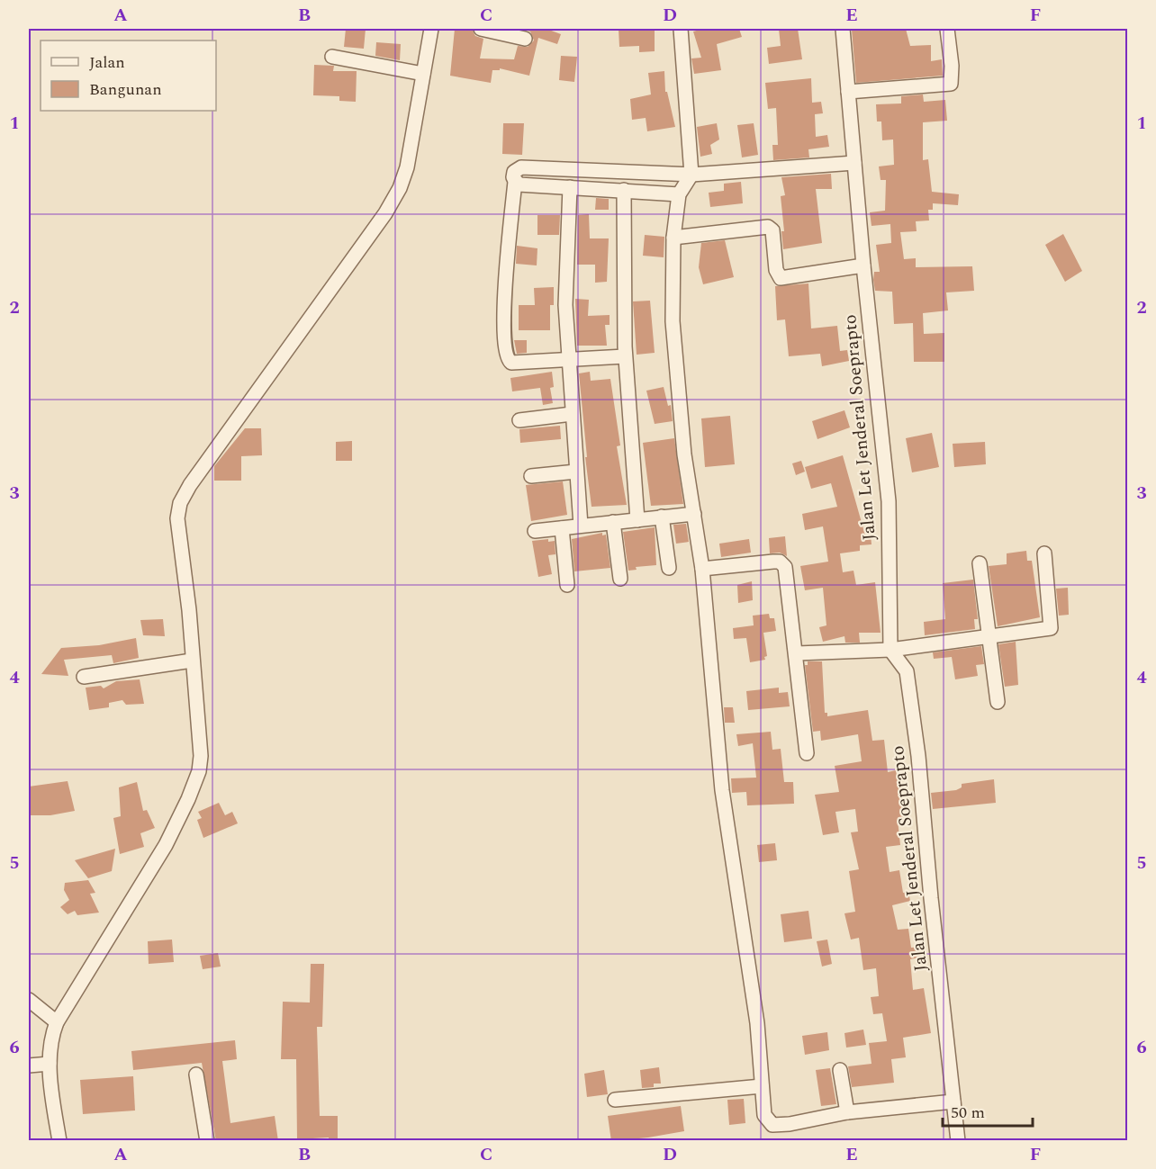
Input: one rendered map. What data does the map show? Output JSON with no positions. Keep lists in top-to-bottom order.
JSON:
{
  "streets": {
    "street": ["Jalan Let Jenderal Soeprapto"]
  },
  "legend": ["Jalan", "Bangunan"],
  "scale_bar": "50 m",
  "grid": {
    "columns": [
      "A",
      "B",
      "C",
      "D",
      "E",
      "F"
    ],
    "rows": [
      "1",
      "2",
      "3",
      "4",
      "5",
      "6"
    ]
  }
}
